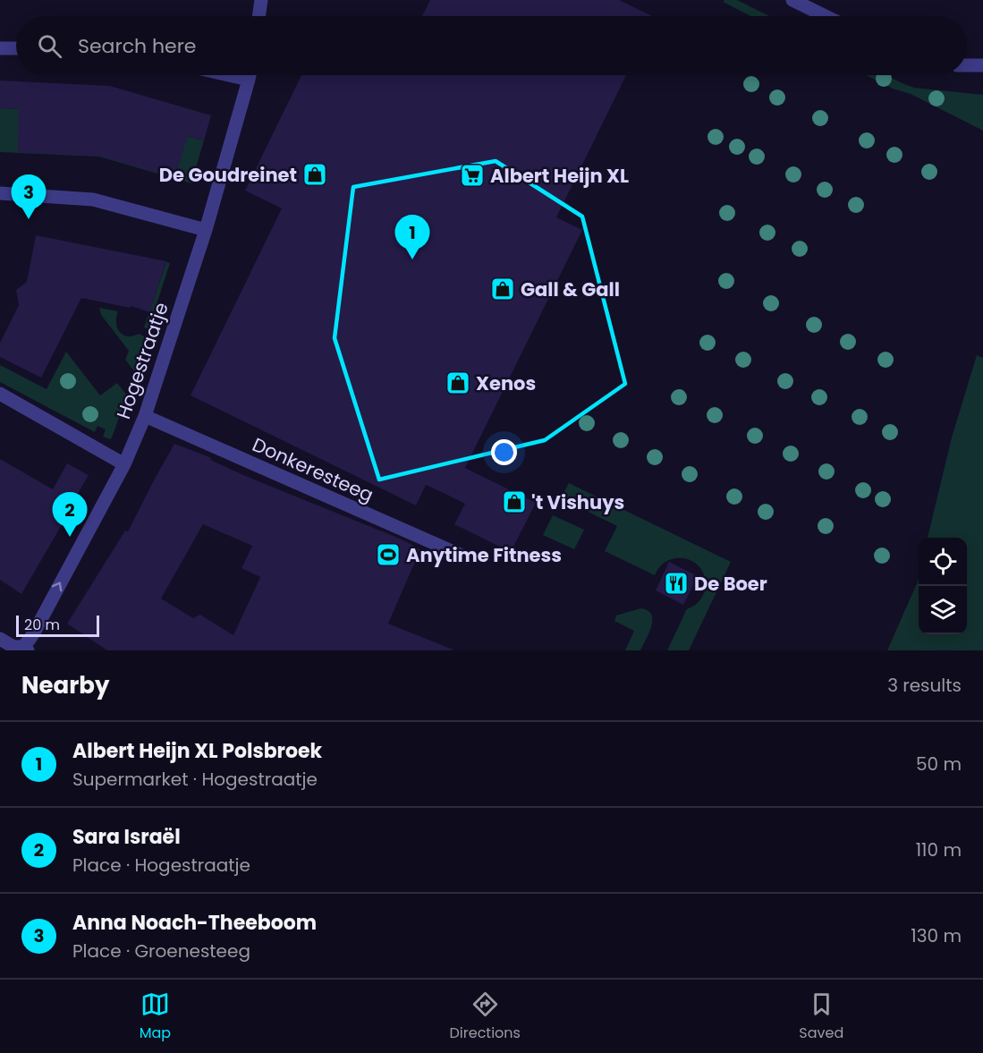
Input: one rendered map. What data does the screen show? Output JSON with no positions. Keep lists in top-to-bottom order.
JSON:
{
  "streets": {
    "street": ["Hogestraatje", "Donkeresteeg"]
  },
  "crossings": [
    ["Hogestraatje", "Donkeresteeg"]
  ],
  "places": {
    "shop": [
      "De Goudreinet",
      "Gall & Gall",
      "Xenos",
      "'t Vishuys"
    ],
    "supermarket": ["Albert Heijn XL"],
    "sports": ["Anytime Fitness"],
    "restaurant": ["De Boer"]
  },
  "scale_bar": "20 m",
  "page": {
    "search": "Search here",
    "pins": ["3", "1", "2"],
    "scale": "20 m",
    "heading": ["Nearby", "3 results"],
    "list": [
      {
        "mark": "1",
        "name": "Albert Heijn XL Polsbroek",
        "note": "Supermarket · Hogestraatje",
        "value": "50 m"
      },
      {
        "mark": "2",
        "name": "Sara Israël",
        "note": "Place · Hogestraatje",
        "value": "110 m"
      },
      {
        "mark": "3",
        "name": "Anna Noach-Theeboom",
        "note": "Place · Groenesteeg",
        "value": "130 m"
      }
    ],
    "nav": ["Map", "Directions", "Saved"]
  }
}
